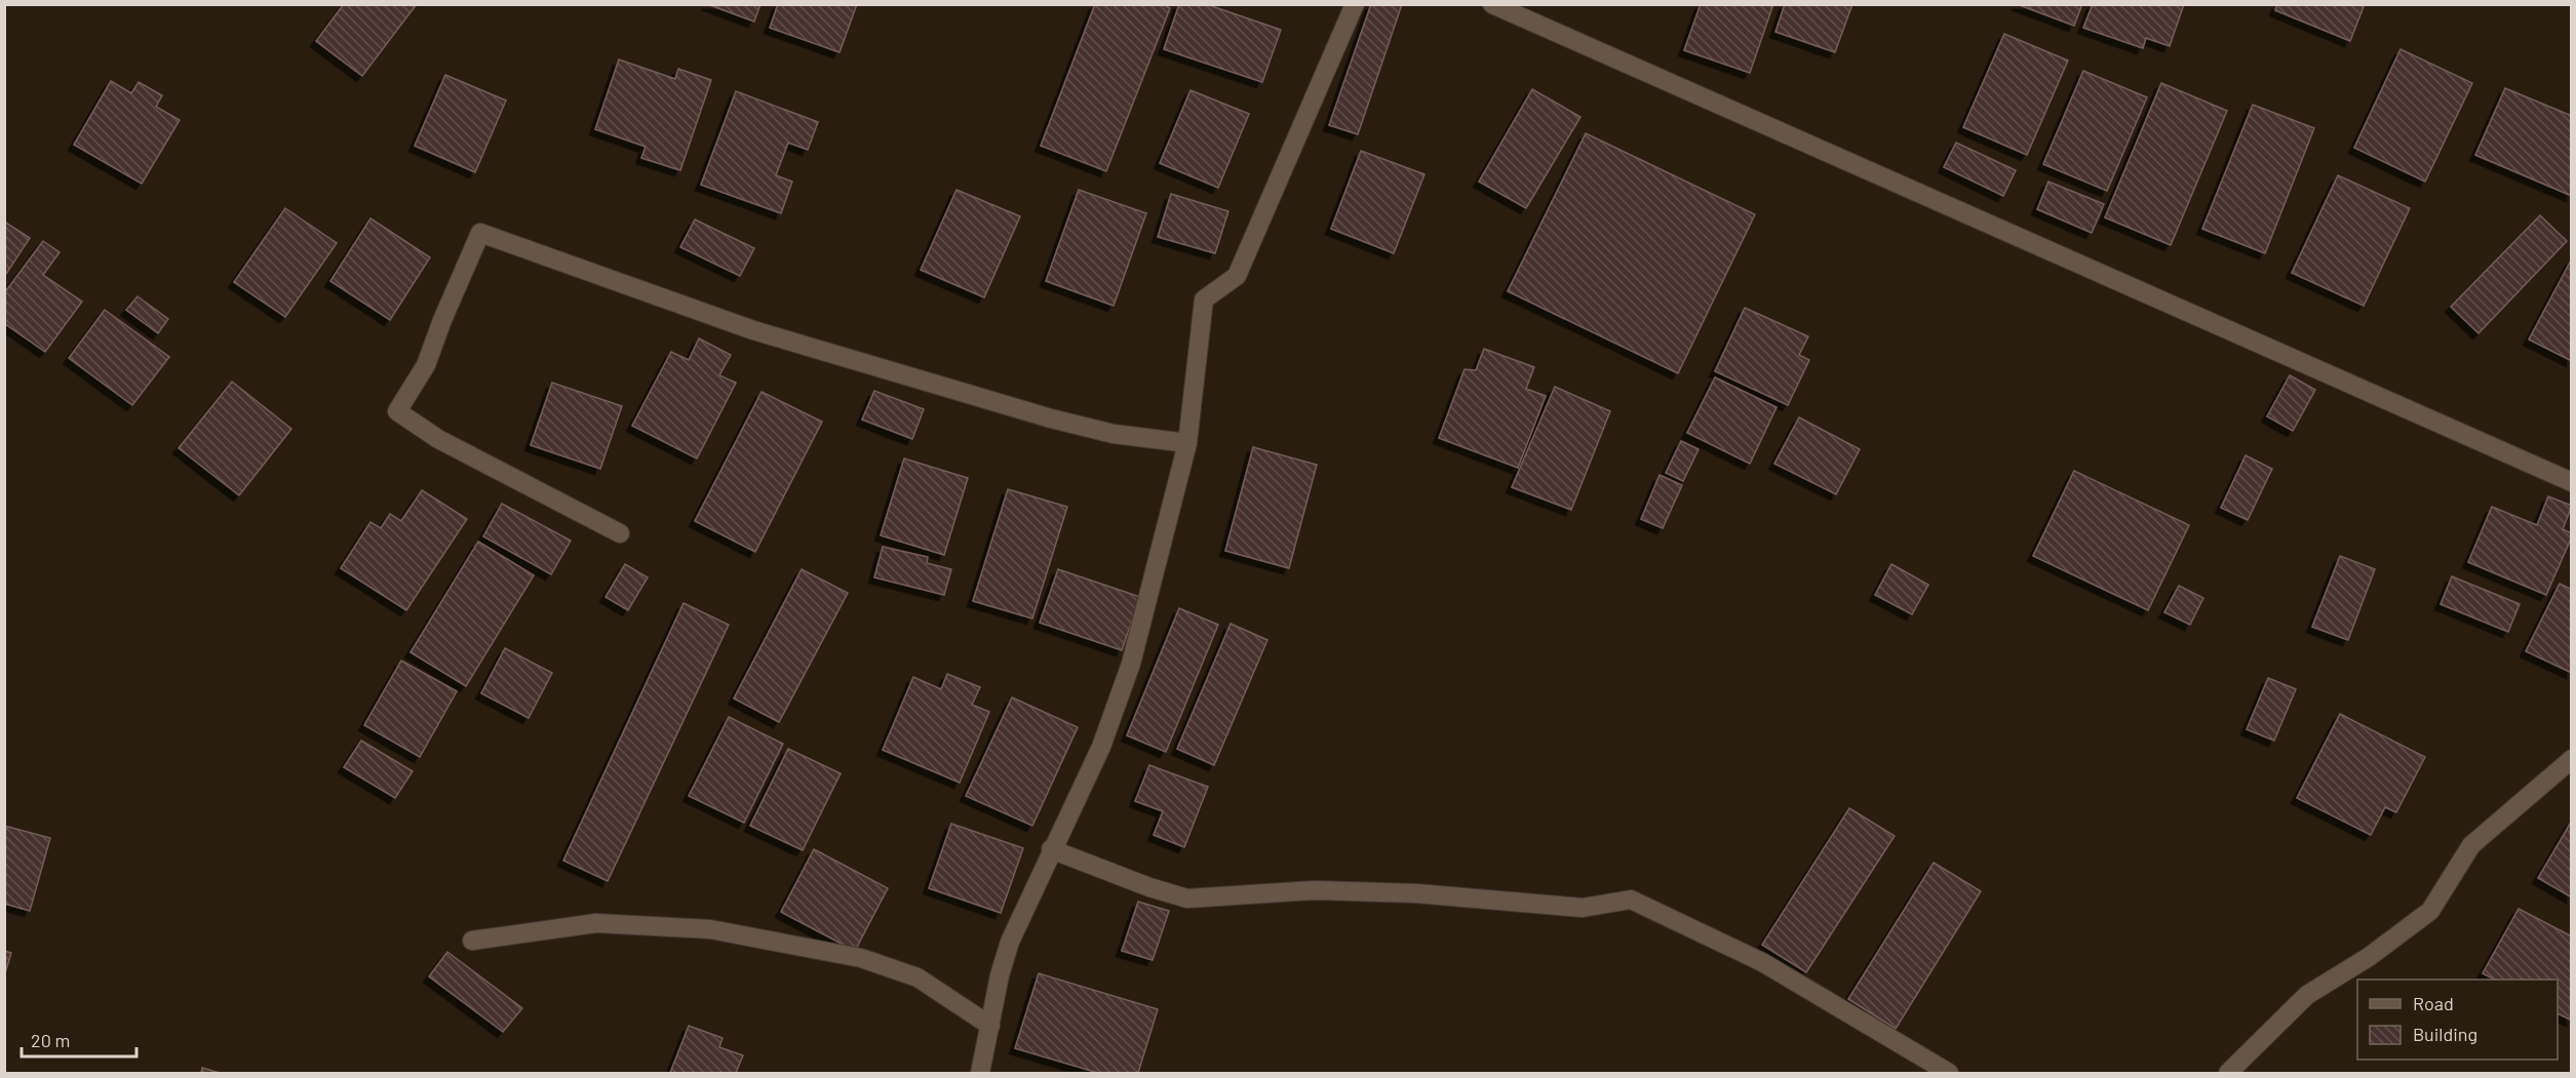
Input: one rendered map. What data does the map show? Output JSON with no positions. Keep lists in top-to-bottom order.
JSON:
{
  "legend": ["Road", "Building"],
  "scale_bar": "20 m"
}
